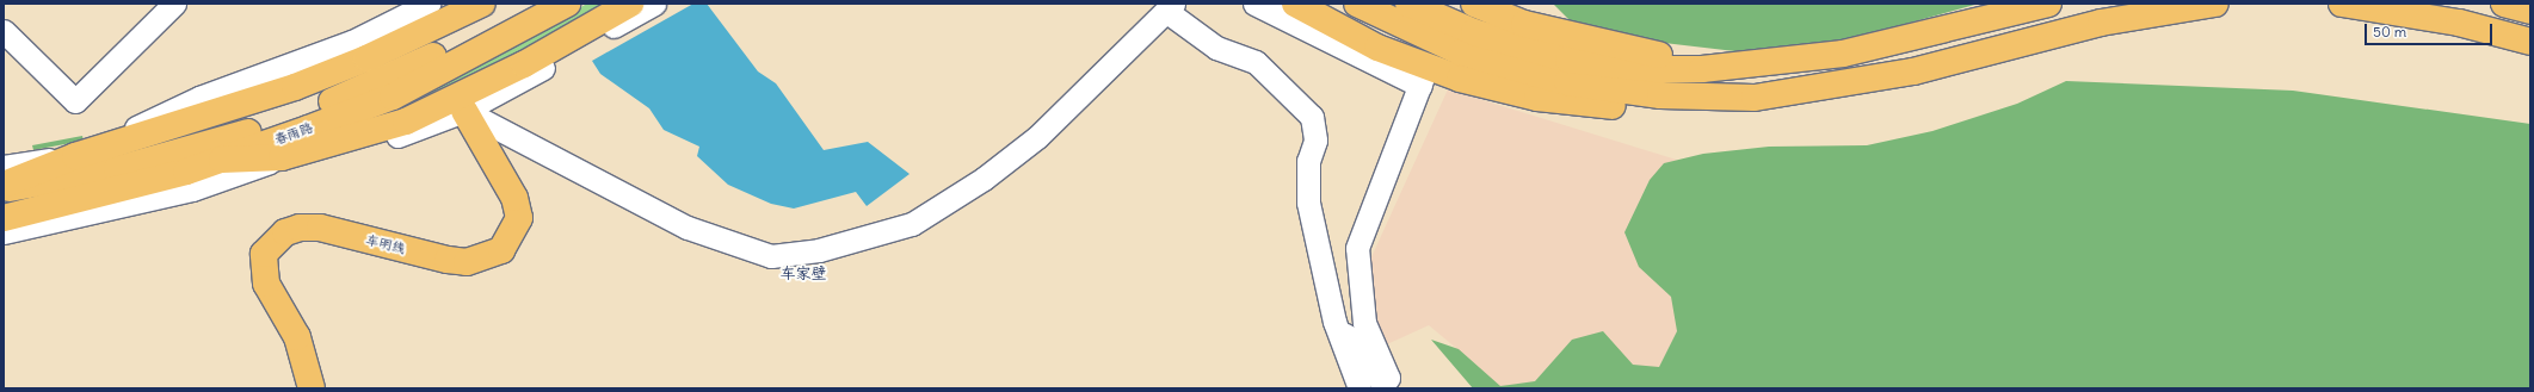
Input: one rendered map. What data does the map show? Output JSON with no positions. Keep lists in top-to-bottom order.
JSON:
{
  "streets": {
    "main road": ["春雨路", "车明线"]
  },
  "districts": ["车家壁"],
  "scale_bar": "50 m"
}
